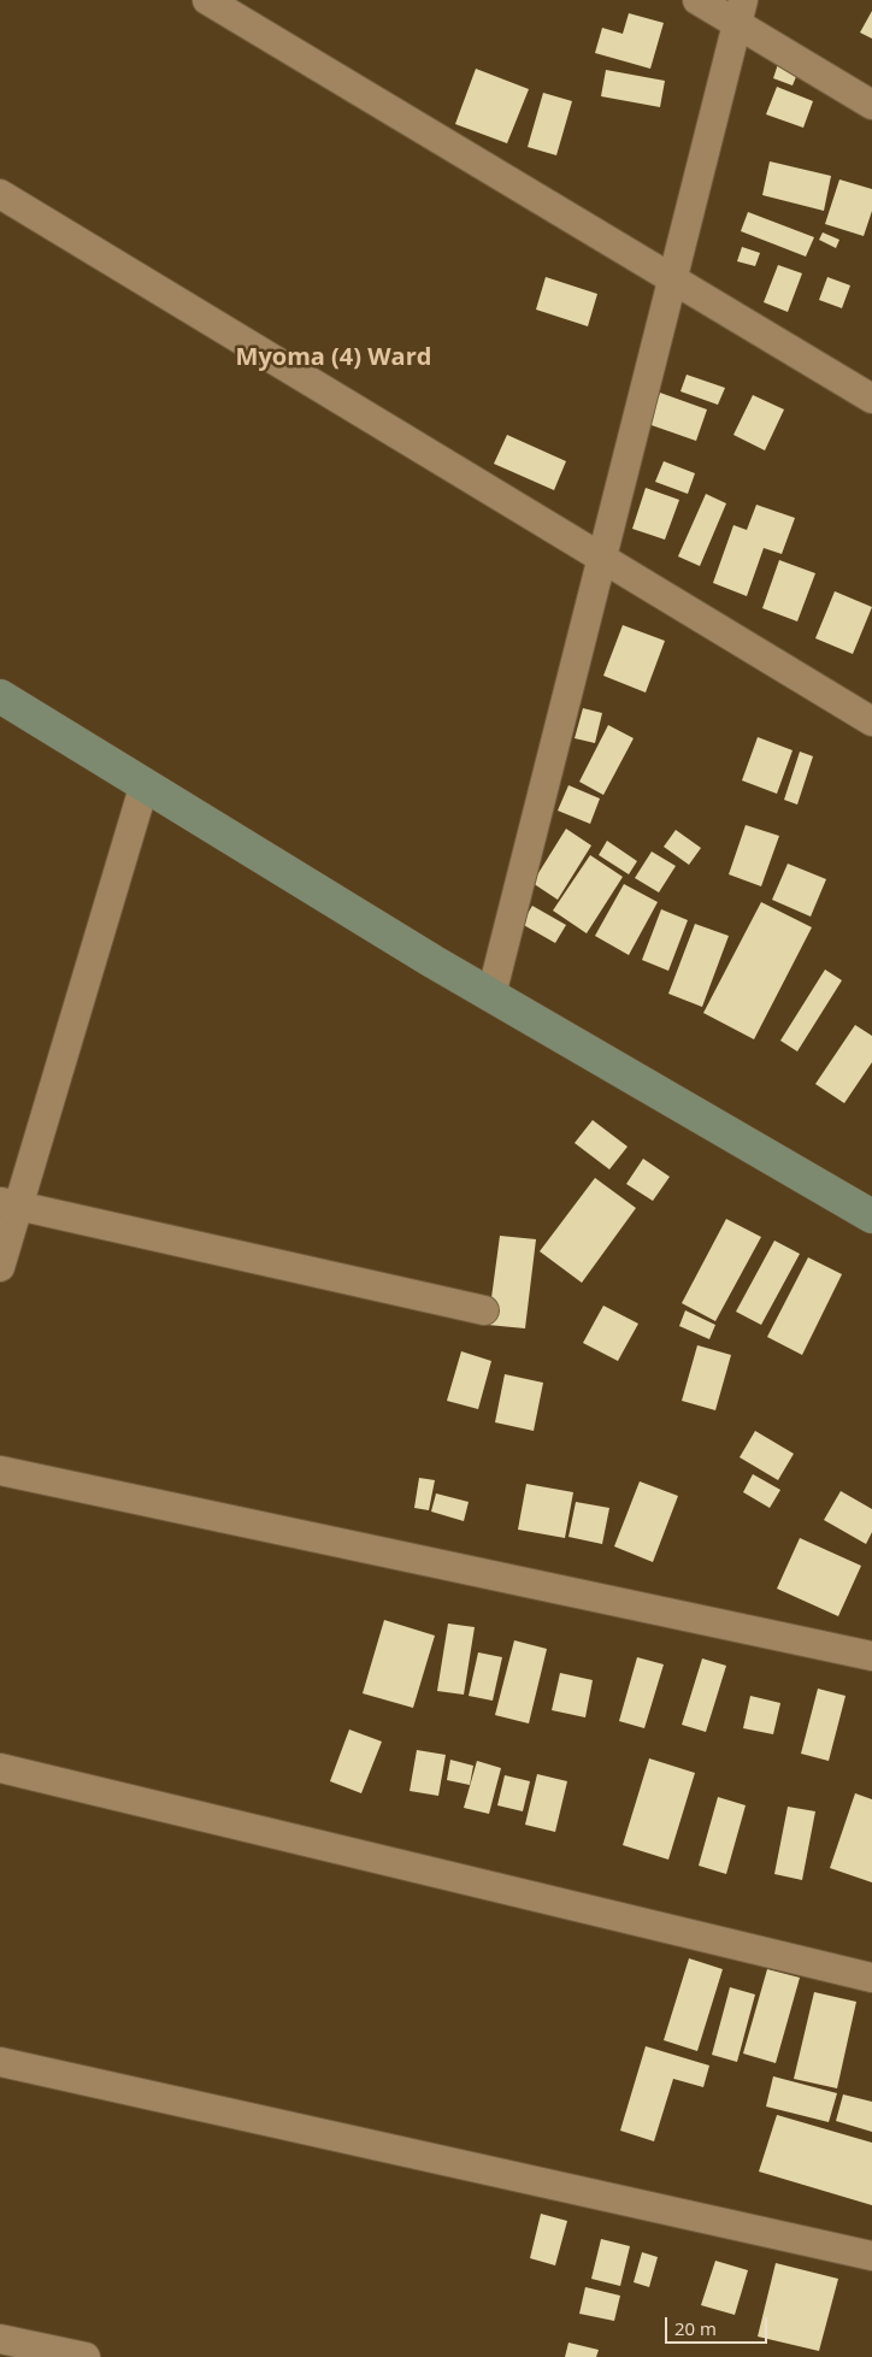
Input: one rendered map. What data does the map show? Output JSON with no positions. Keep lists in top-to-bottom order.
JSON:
{
  "districts": ["Myoma (4) Ward"],
  "scale_bar": "20 m"
}
